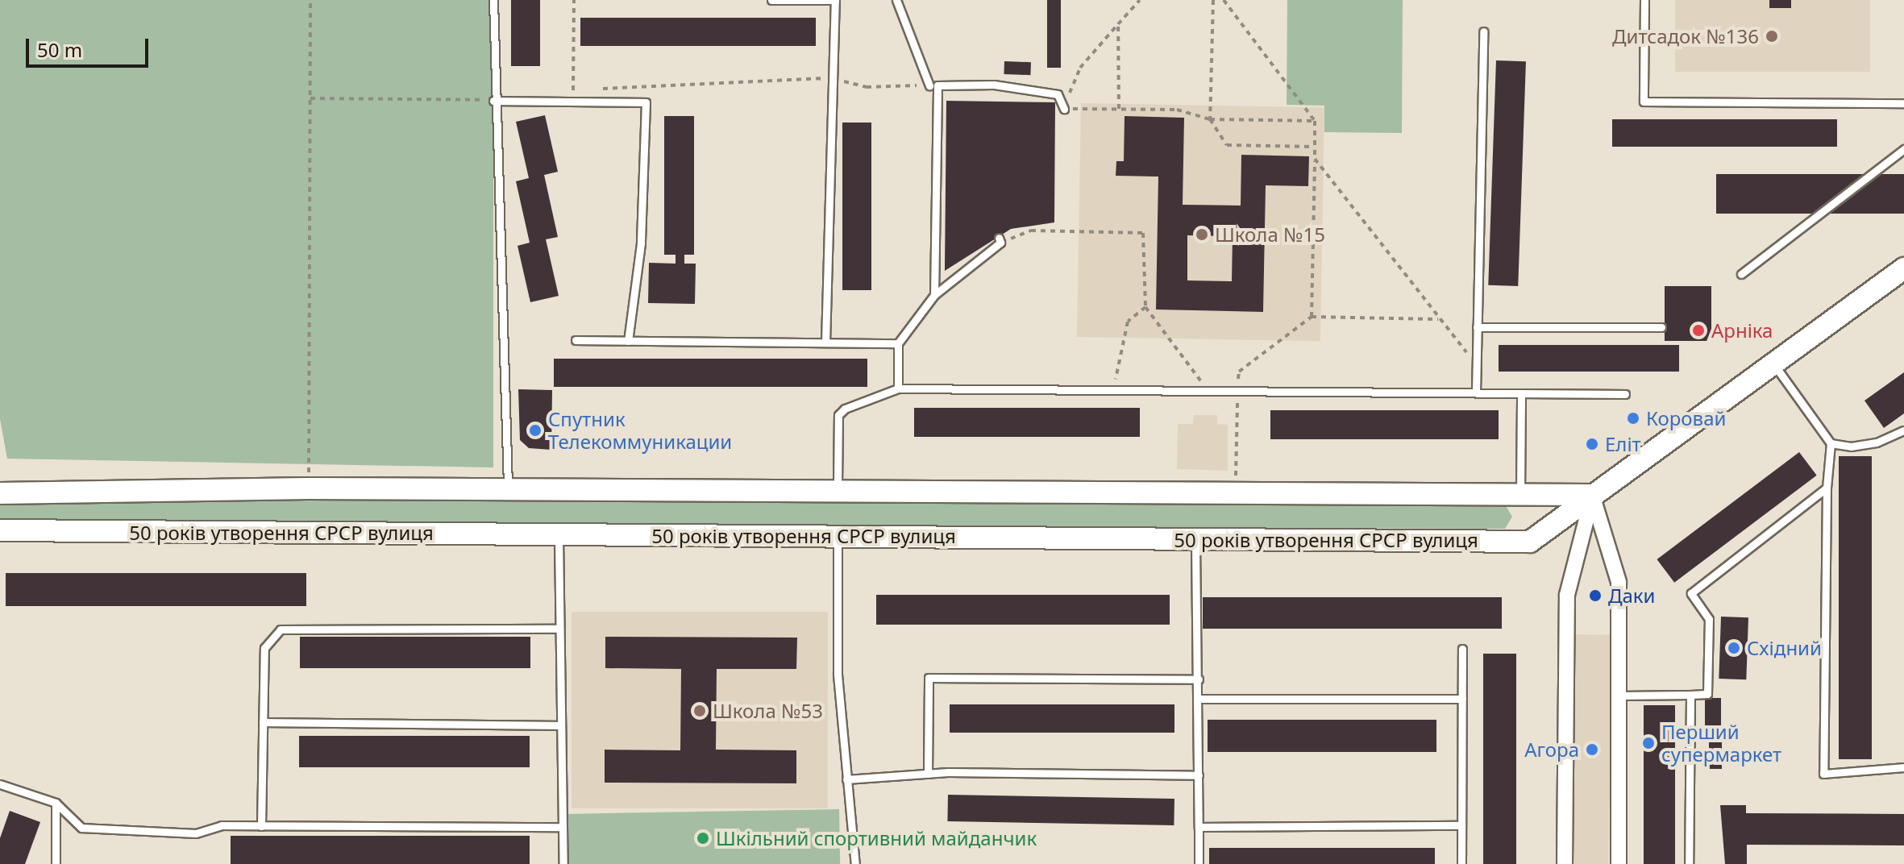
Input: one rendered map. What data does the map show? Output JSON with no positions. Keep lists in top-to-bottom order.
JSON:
{
  "streets": {
    "main road": ["50 років утворення СРСР вулиця"]
  },
  "places": [
    "Дитсадок №136",
    "Школа №15",
    "Арніка",
    "Коровай",
    "Спутник Телекоммуникации",
    "Еліт",
    "Даки",
    "Східний",
    "Школа №53",
    "Перший супермаркет",
    "Агора",
    "Шкільний спортивний майданчик"
  ],
  "scale_bar": "50 m"
}
